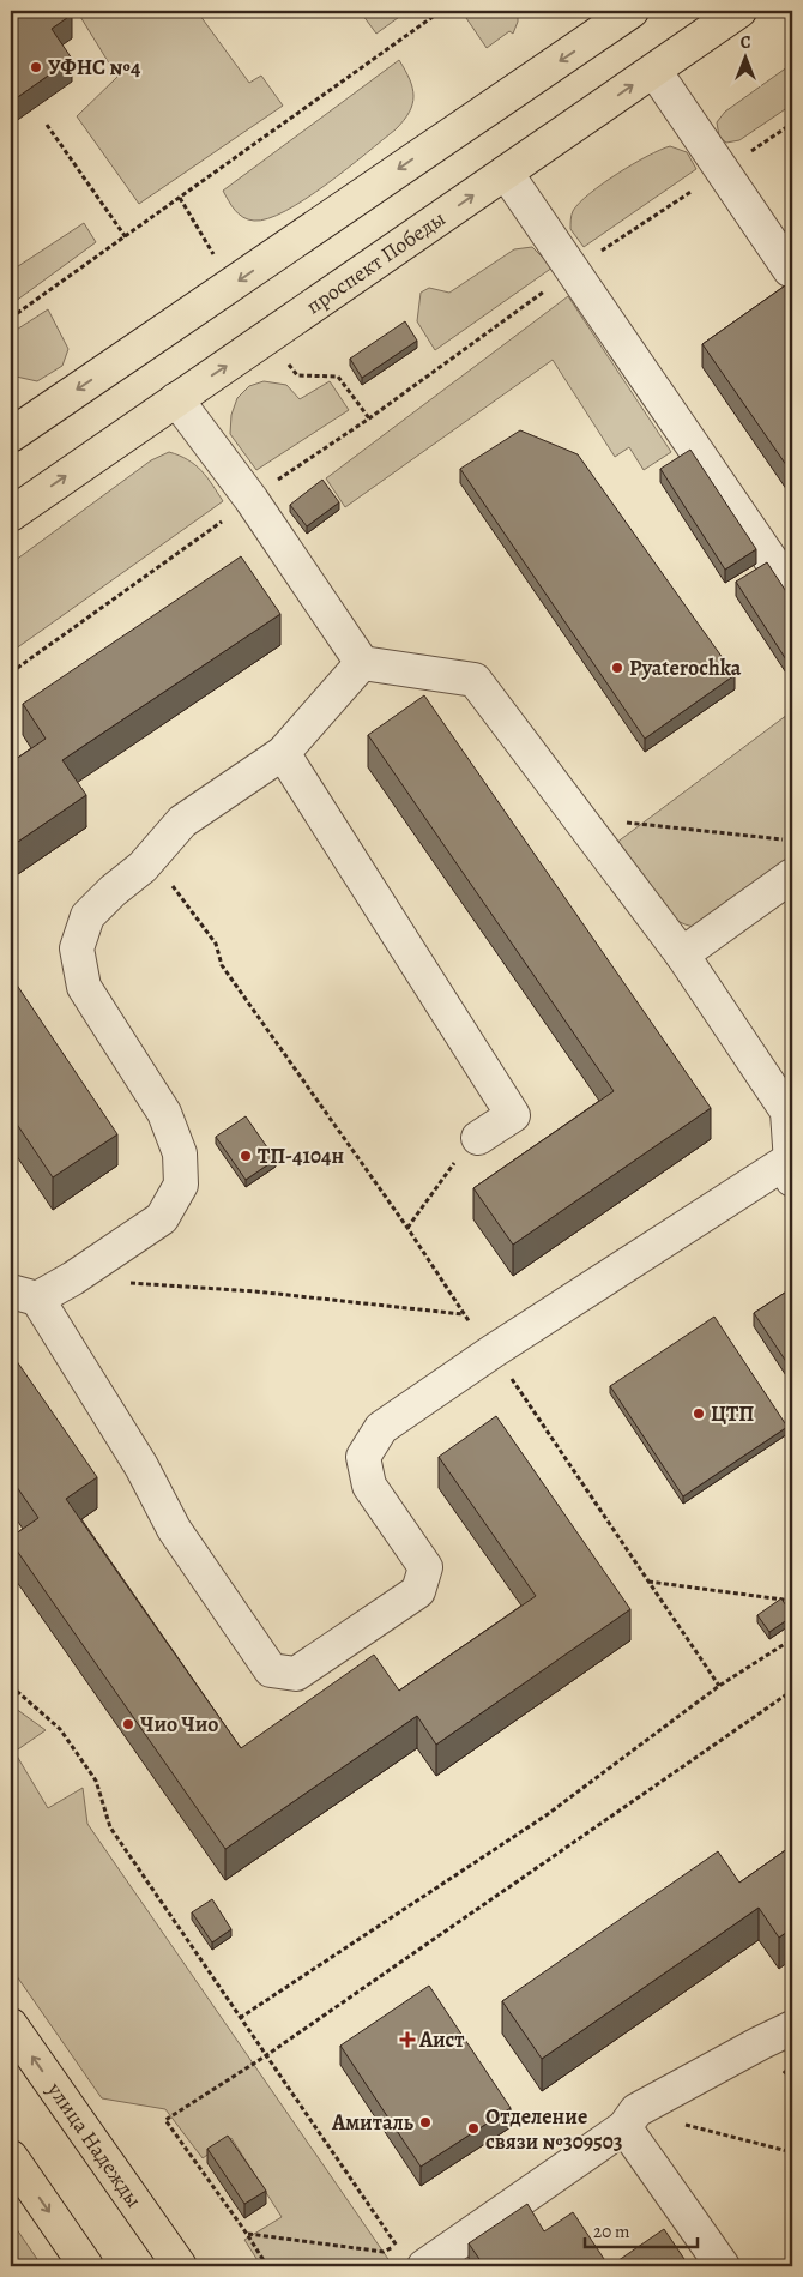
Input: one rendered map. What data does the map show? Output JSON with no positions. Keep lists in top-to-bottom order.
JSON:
{
  "streets": {
    "main road": ["проспект Победы", "улица Надежды"]
  },
  "places": {
    "other": [
      "УФНС №4",
      "Pyaterochka",
      "ТП-4104н",
      "ЦТП",
      "Чио Чио",
      "Амиталь",
      "Отделение связи №309503"
    ],
    "health": ["Аист"]
  },
  "scale_bar": "20 m",
  "north": "top"
}
